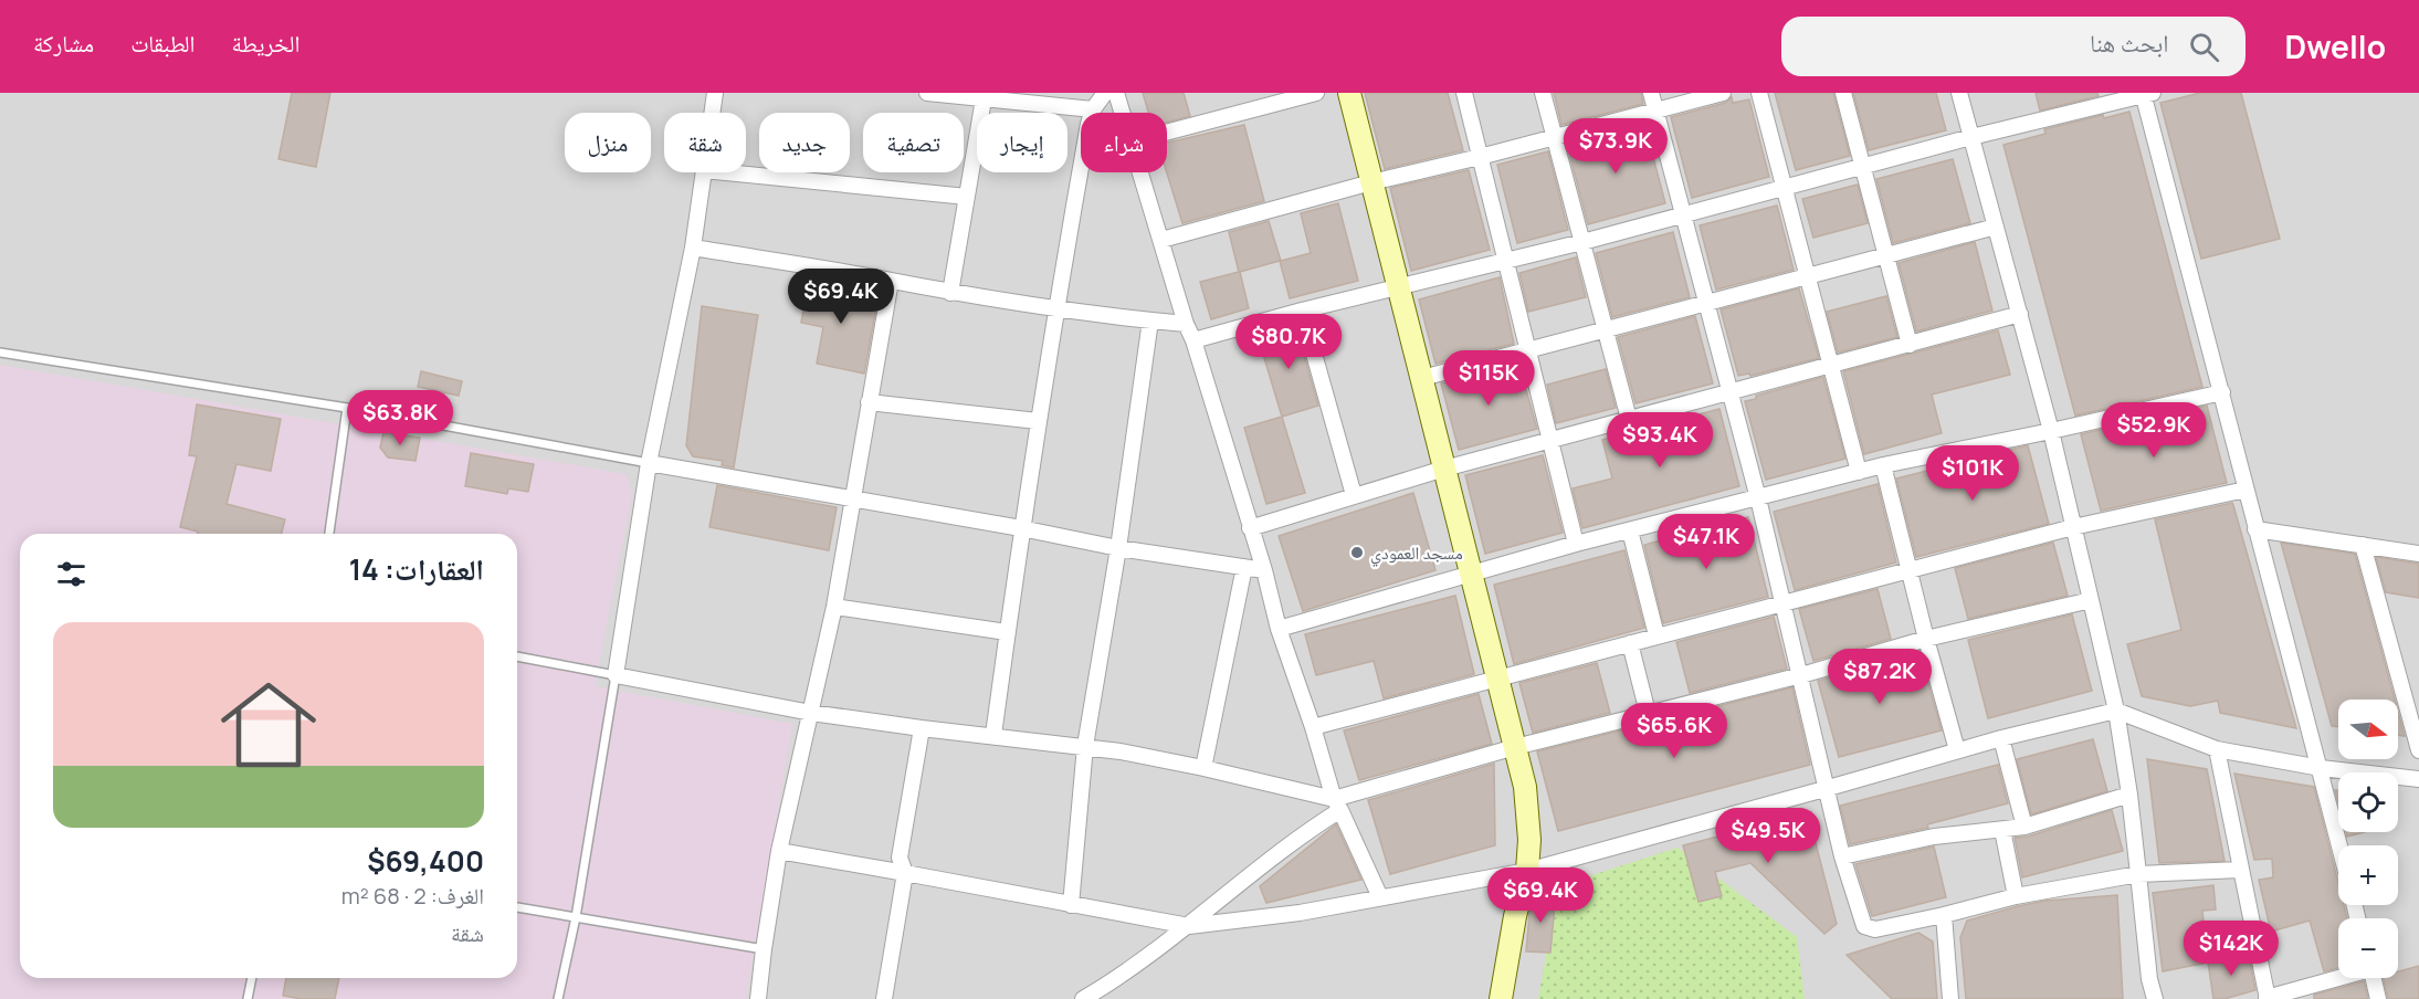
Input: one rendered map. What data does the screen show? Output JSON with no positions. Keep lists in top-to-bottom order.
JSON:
{
  "places": ["مسجد العمودي"],
  "north": "right",
  "page": {
    "header": "Dwello",
    "search": "ابحث هنا",
    "nav": ["الخريطة", "الطبقات", "مشاركة"],
    "chip": [
      "شراء",
      "إيجار",
      "تصفية",
      "جديد",
      "شقة",
      "منزل"
    ],
    "price": [
      "$73.9K",
      "$69.4K",
      "$80.7K",
      "$115K",
      "$63.8K",
      "$52.9K",
      "$93.4K",
      "$101K",
      "$47.1K",
      "$87.2K",
      "$65.6K",
      "$49.5K",
      "$69.4K",
      "$142K"
    ],
    "heading": "العقارات: 14",
    "list": [
      {
        "name": "$69,400",
        "note": "الغرف: 2 · 68 m² · شقة"
      }
    ],
    "map_buttons": ["+", "−"]
  }
}
